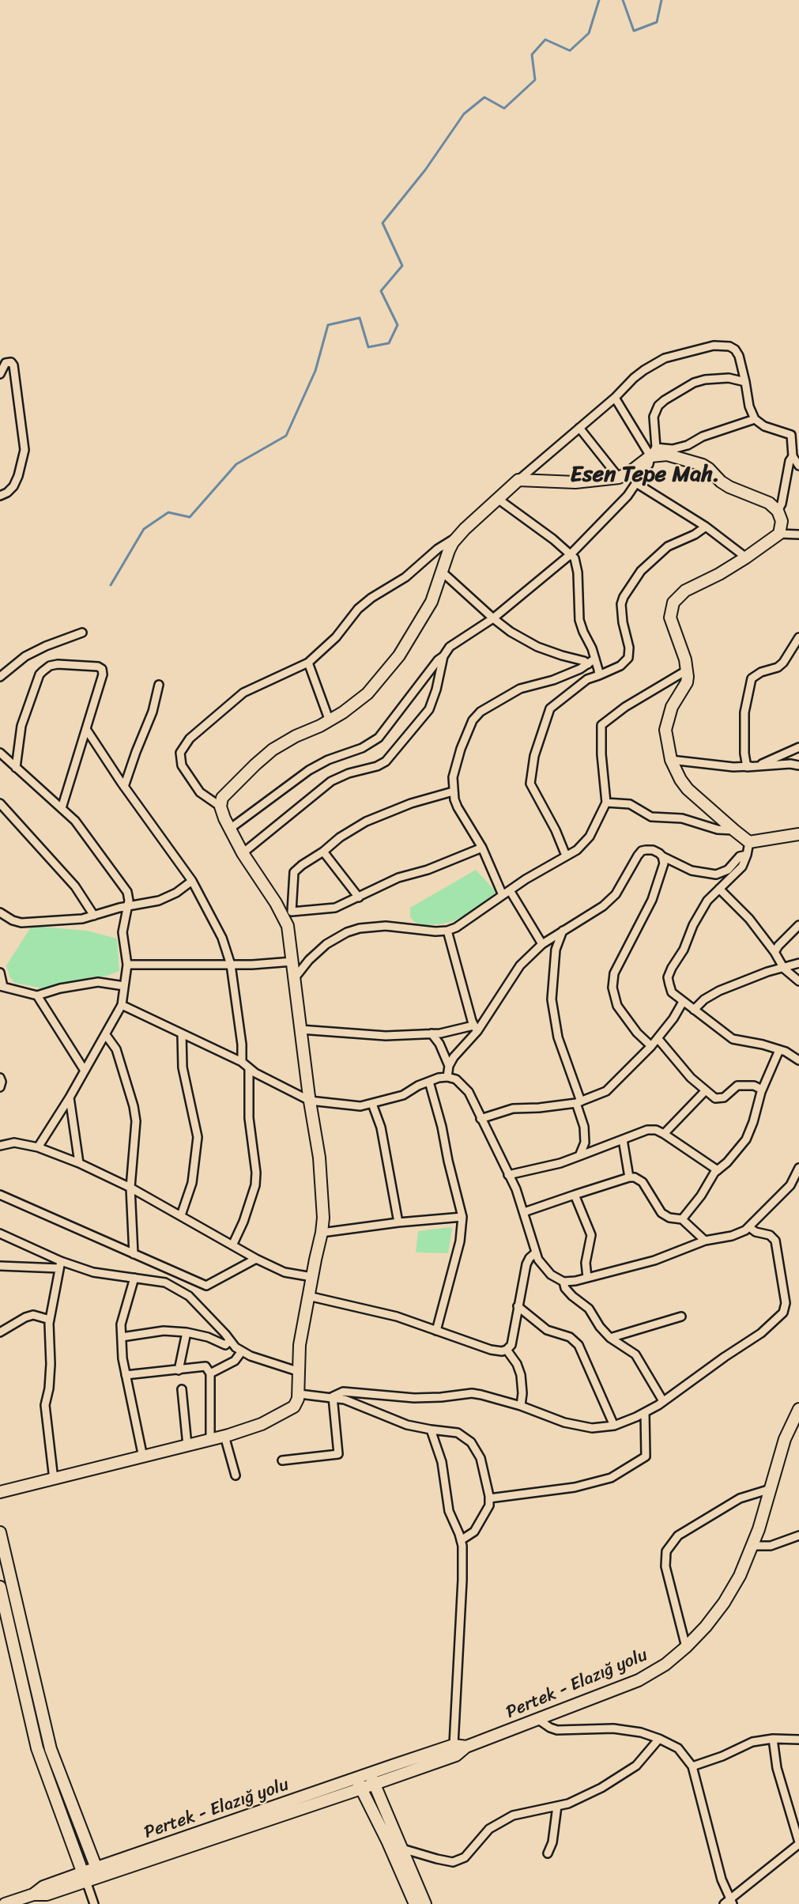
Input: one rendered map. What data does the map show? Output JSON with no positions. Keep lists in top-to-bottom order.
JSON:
{
  "streets": {
    "street": ["Pertek - Elazığ yolu"]
  },
  "districts": ["Esen Tepe Mah."]
}
